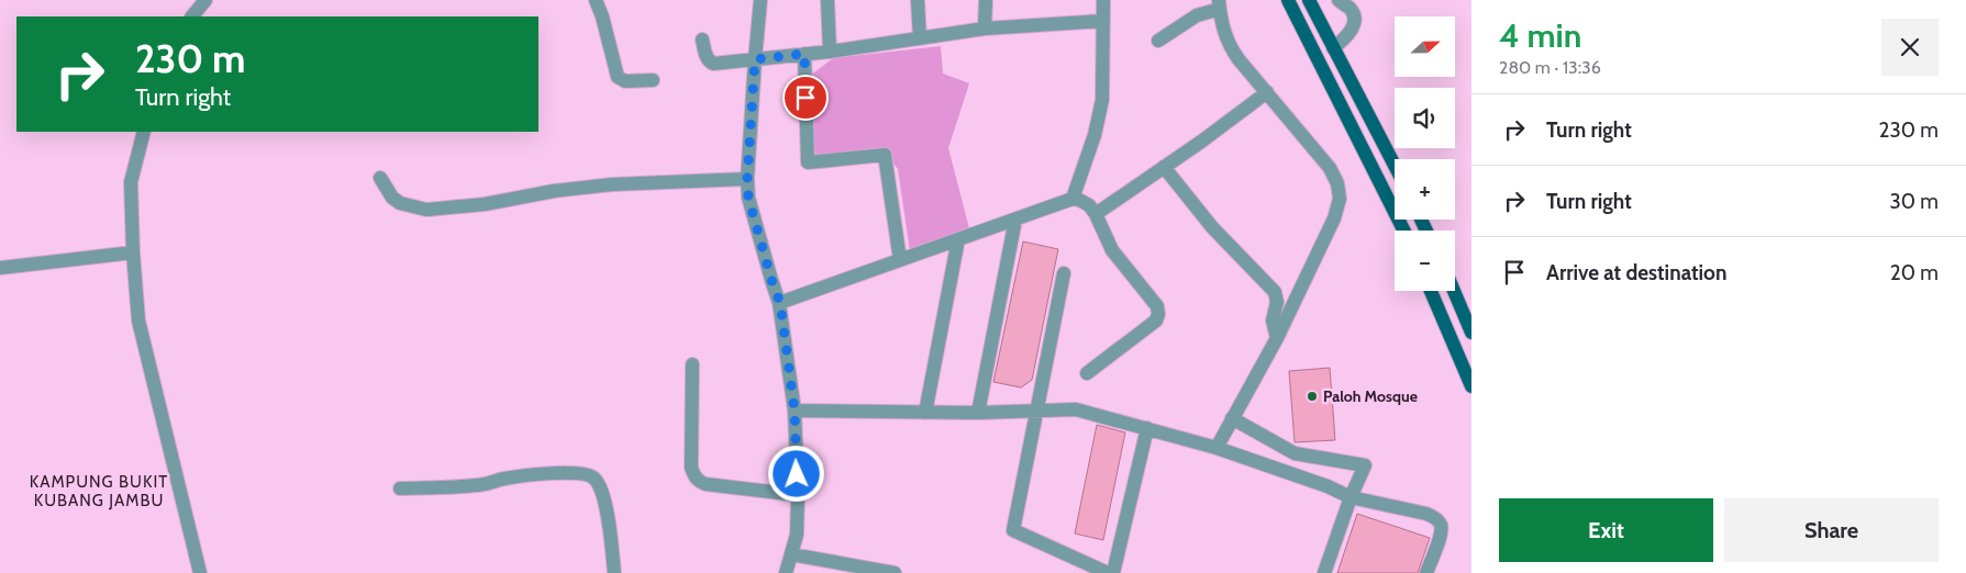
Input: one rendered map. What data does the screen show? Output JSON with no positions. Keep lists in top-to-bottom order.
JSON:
{
  "districts": ["KAMPUNG BUKIT KUBANG JAMBU"],
  "places": ["Paloh Mosque"],
  "north": "right",
  "page": {
    "heading": ["4 min", "280 m · 13:36"],
    "map_buttons": ["+", "−"],
    "turn": ["230 m", "Turn right"],
    "list": [
      {
        "name": "Turn right",
        "value": "230 m"
      },
      {
        "name": "Turn right",
        "value": "30 m"
      },
      {
        "name": "Arrive at destination",
        "value": "20 m"
      }
    ],
    "buttons": ["Exit", "Share"]
  }
}
